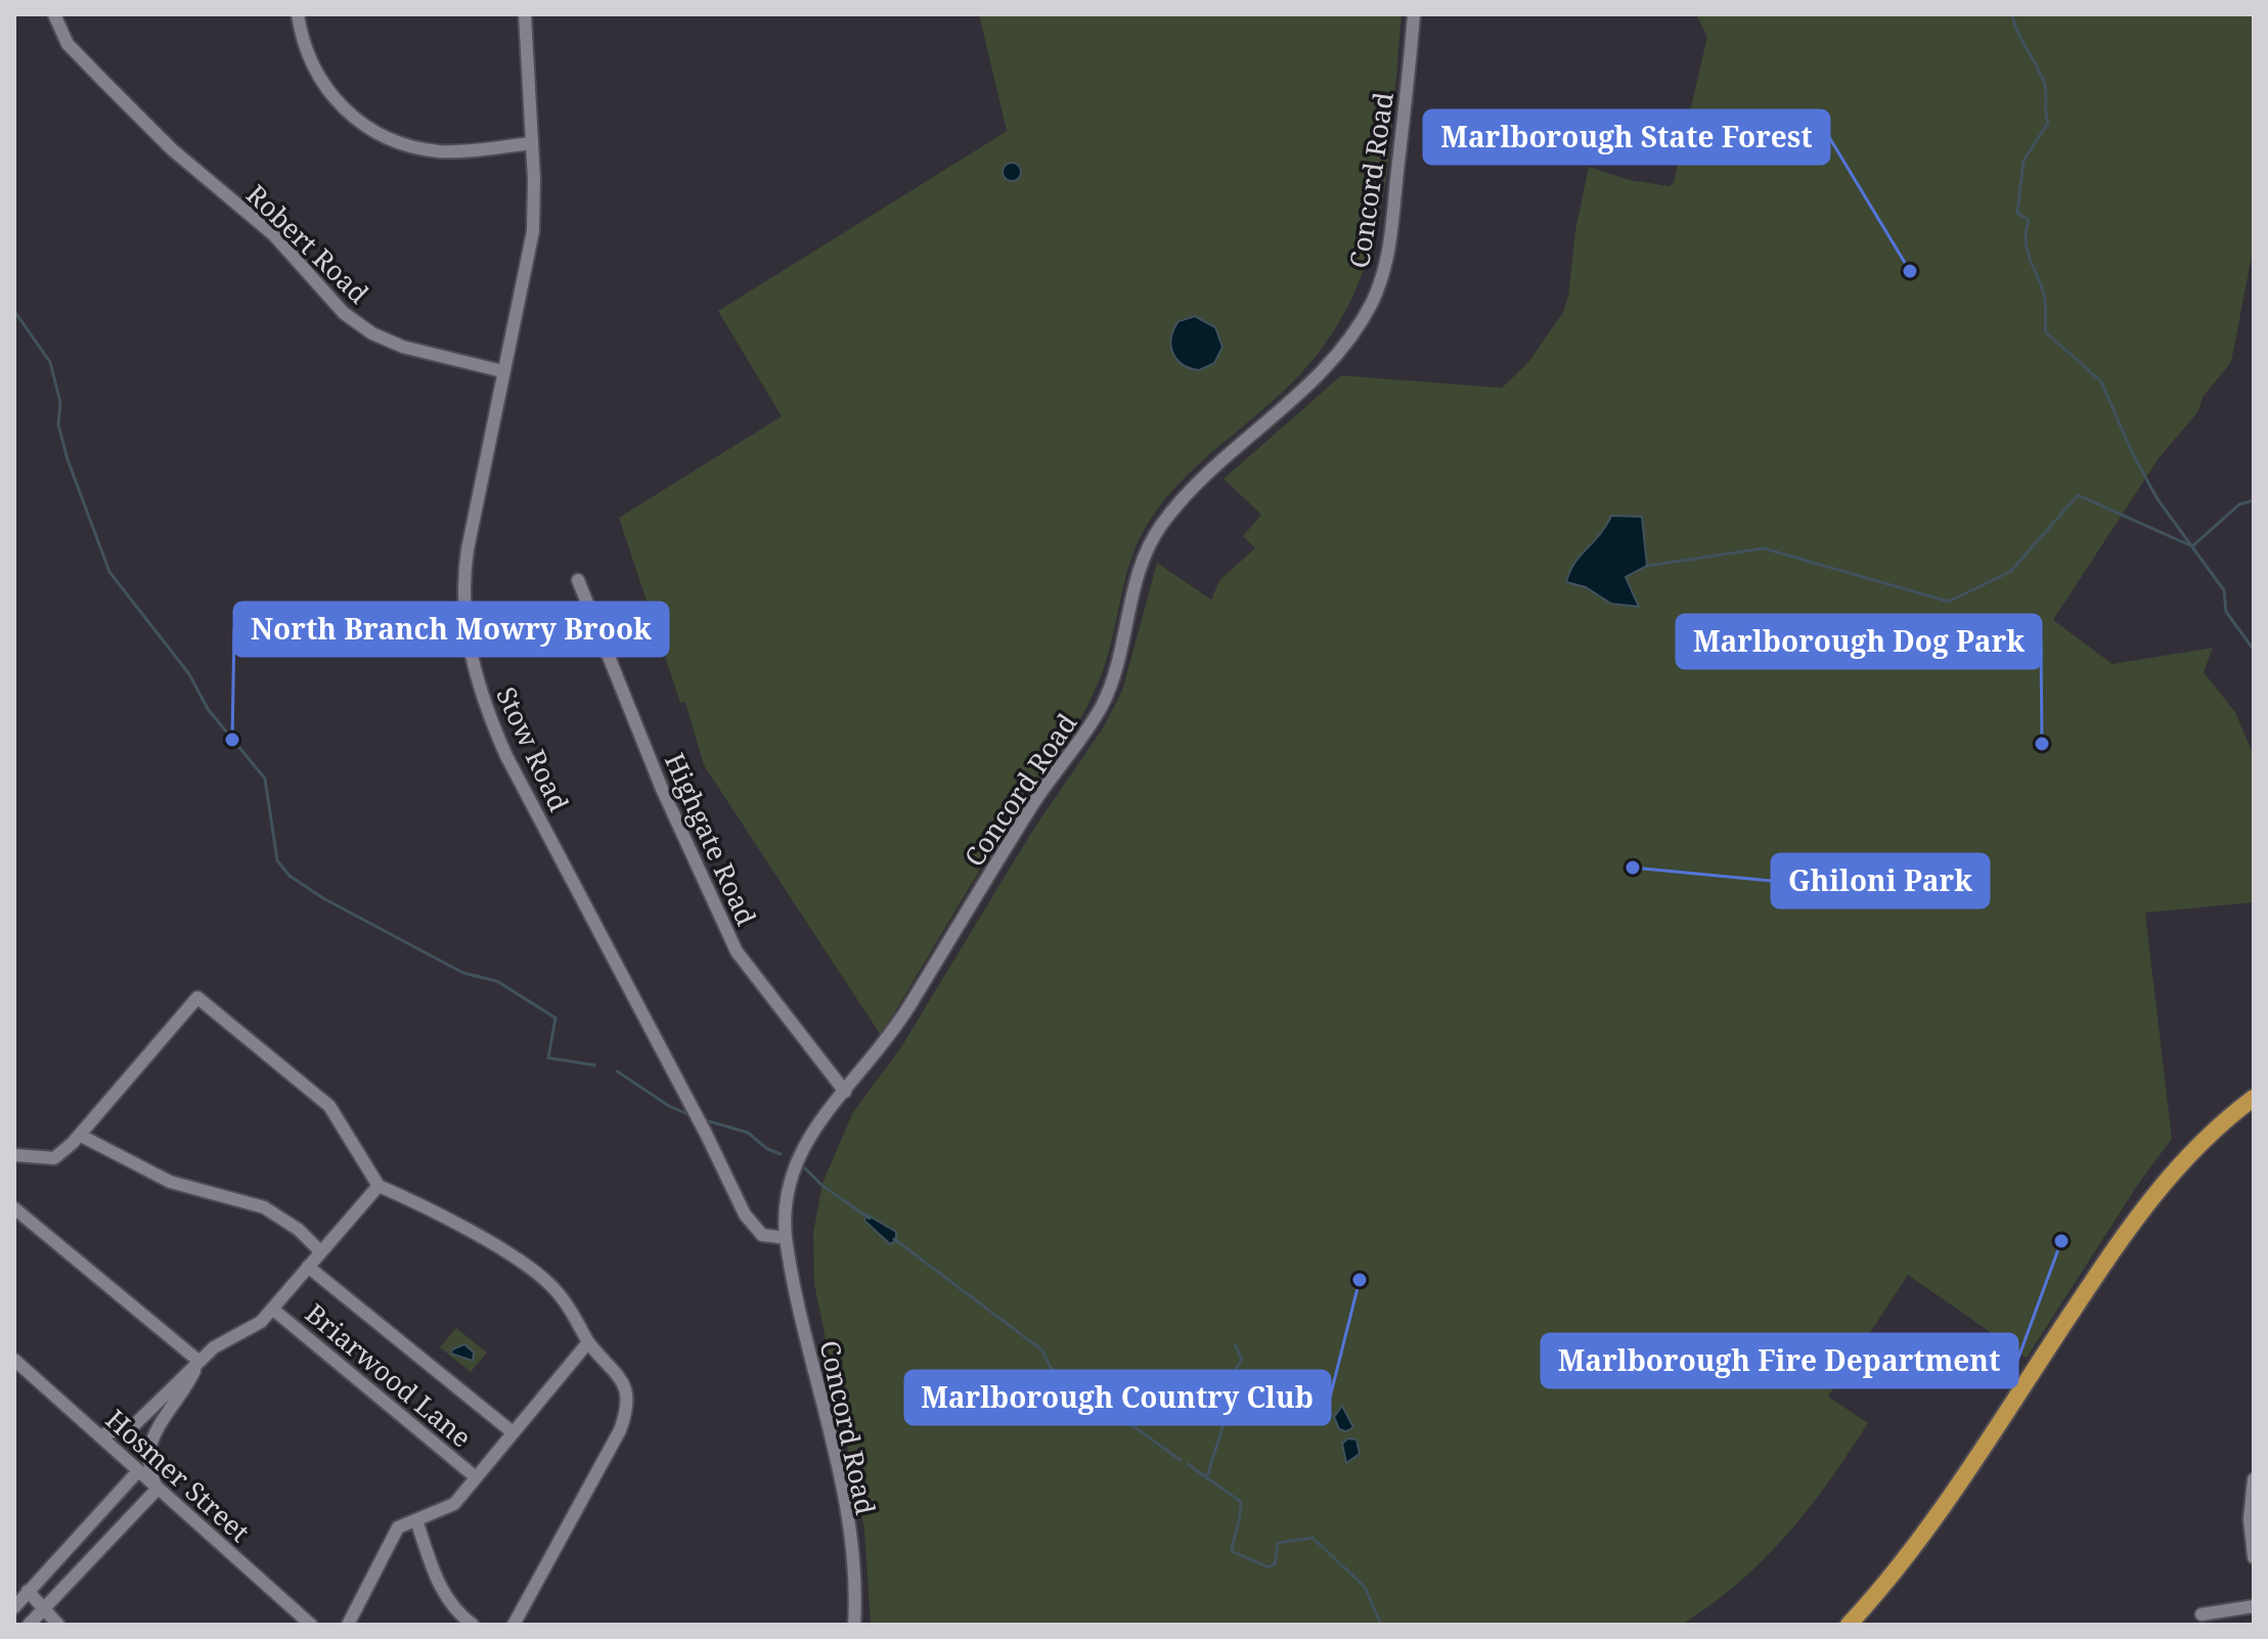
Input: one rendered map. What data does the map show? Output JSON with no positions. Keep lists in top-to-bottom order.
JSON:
{
  "streets": {
    "street": [
      "Concord Road",
      "Robert Road",
      "Stow Road",
      "Highgate Road",
      "Briarwood Lane",
      "Hosmer Street"
    ]
  },
  "crossings": [
    ["Concord Road", "Stow Road"],
    ["Concord Road", "Highgate Road"],
    ["Robert Road", "Stow Road"],
    ["Briarwood Lane", "Hosmer Street"]
  ],
  "places": [
    "Marlborough State Forest",
    "North Branch Mowry Brook",
    "Marlborough Dog Park",
    "Ghiloni Park",
    "Marlborough Fire Department",
    "Marlborough Country Club"
  ]
}
